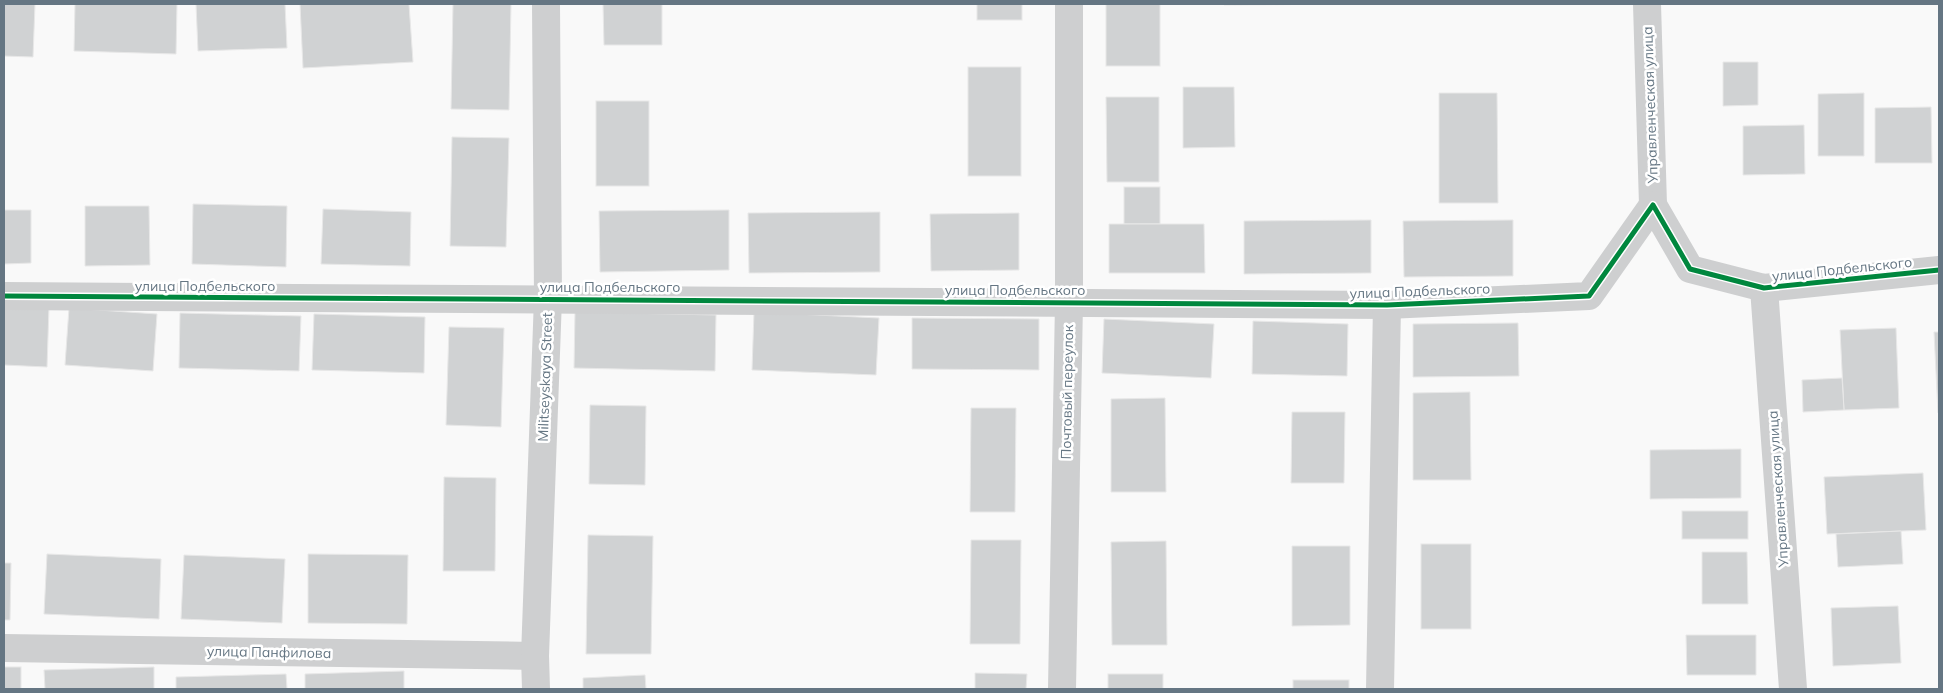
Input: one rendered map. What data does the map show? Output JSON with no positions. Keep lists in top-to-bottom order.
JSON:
{
  "streets": {
    "street": [
      "Управленческая улица",
      "улица Подбельского",
      "Militseyskaya Street",
      "Почтовый переулок",
      "улица Панфилова"
    ]
  },
  "crossings": [
    ["Управленческая улица", "улица Подбельского"],
    ["улица Подбельского", "Militseyskaya Street"],
    ["улица Подбельского", "Почтовый переулок"],
    ["Militseyskaya Street", "улица Панфилова"]
  ]
}
